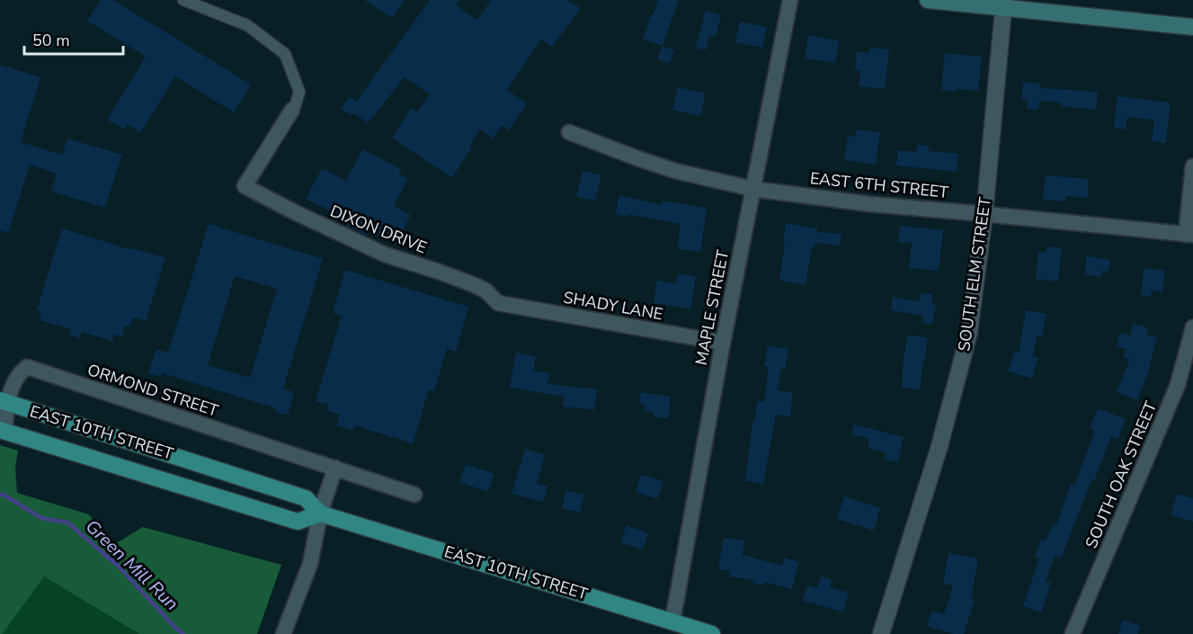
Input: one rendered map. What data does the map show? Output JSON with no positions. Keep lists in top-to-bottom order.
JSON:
{
  "streets": {
    "main road": ["EAST 10TH STREET"],
    "street": [
      "EAST 6TH STREET",
      "DIXON DRIVE",
      "SOUTH ELM STREET",
      "SHADY LANE",
      "MAPLE STREET",
      "ORMOND STREET",
      "SOUTH OAK STREET"
    ]
  },
  "crossings": [
    ["EAST 6TH STREET", "SOUTH ELM STREET"],
    ["EAST 6TH STREET", "MAPLE STREET"],
    ["DIXON DRIVE", "SHADY LANE"],
    ["SHADY LANE", "MAPLE STREET"],
    ["MAPLE STREET", "EAST 10TH STREET"],
    ["ORMOND STREET", "EAST 10TH STREET"]
  ],
  "water": ["Green Mill Run"],
  "scale_bar": "50 m"
}
